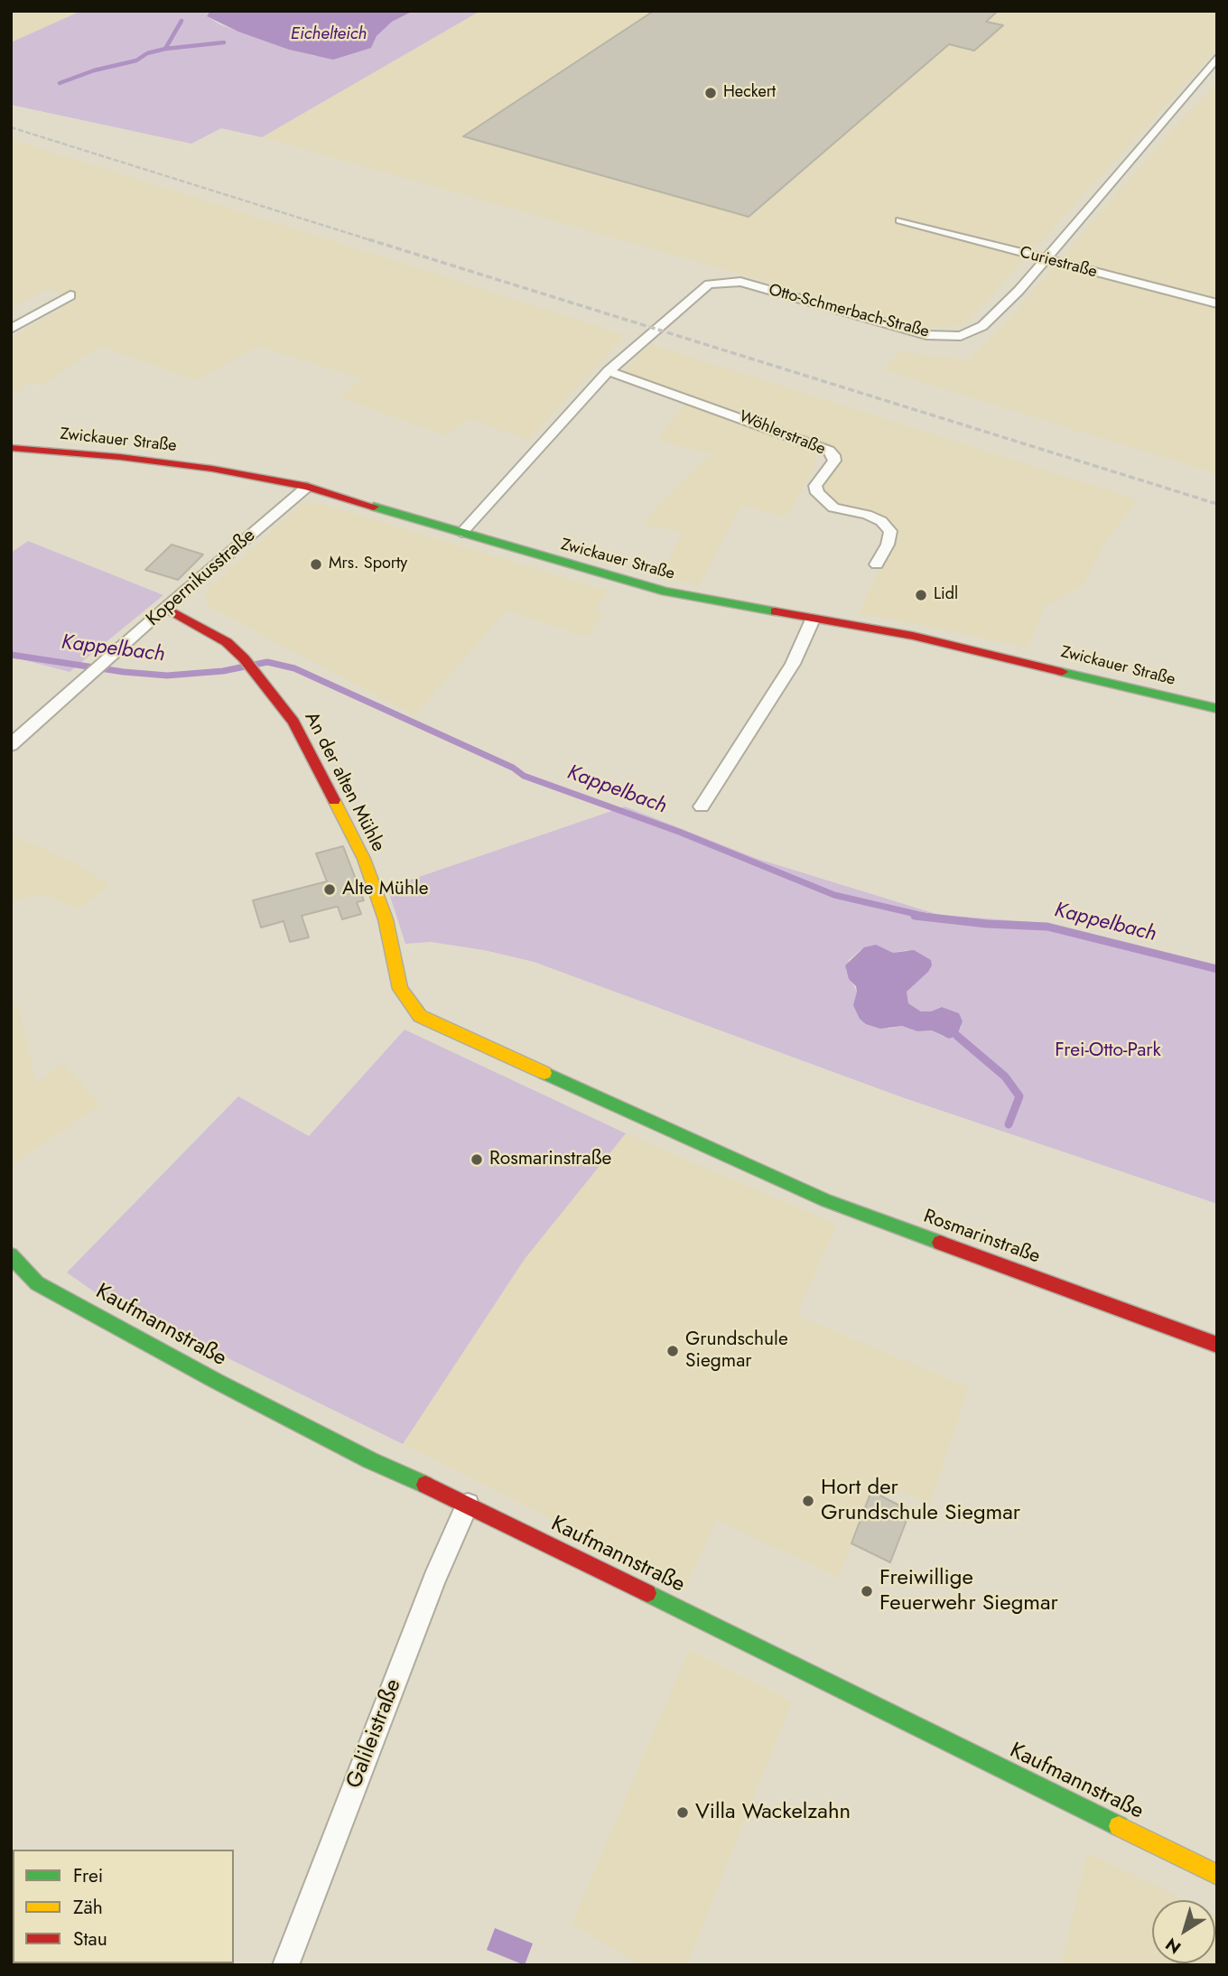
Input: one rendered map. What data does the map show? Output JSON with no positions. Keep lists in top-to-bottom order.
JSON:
{
  "streets": {
    "street": [
      "Curiestraße",
      "Otto-Schmerbach-Straße",
      "Wöhlerstraße",
      "Zwickauer Straße",
      "Kopernikusstraße",
      "An der alten Mühle",
      "Rosmarinstraße",
      "Kaufmannstraße",
      "Galileistraße"
    ]
  },
  "crossings": [
    ["Curiestraße", "Otto-Schmerbach-Straße"],
    ["Otto-Schmerbach-Straße", "Wöhlerstraße"],
    ["Otto-Schmerbach-Straße", "Zwickauer Straße"],
    ["Zwickauer Straße", "Kopernikusstraße"],
    ["Kopernikusstraße", "An der alten Mühle"],
    ["An der alten Mühle", "Rosmarinstraße"],
    ["Kaufmannstraße", "Galileistraße"]
  ],
  "water": ["Eichelteich", "Kappelbach"],
  "parks": ["Frei-Otto-Park"],
  "places": [
    "Heckert",
    "Mrs. Sporty",
    "Lidl",
    "Alte Mühle",
    "Rosmarinstraße",
    "Grundschule Siegmar",
    "Hort der Grundschule Siegmar",
    "Freiwillige Feuerwehr Siegmar",
    "Villa Wackelzahn"
  ],
  "legend": ["Frei", "Zäh", "Stau"],
  "north": "bottom left"
}
